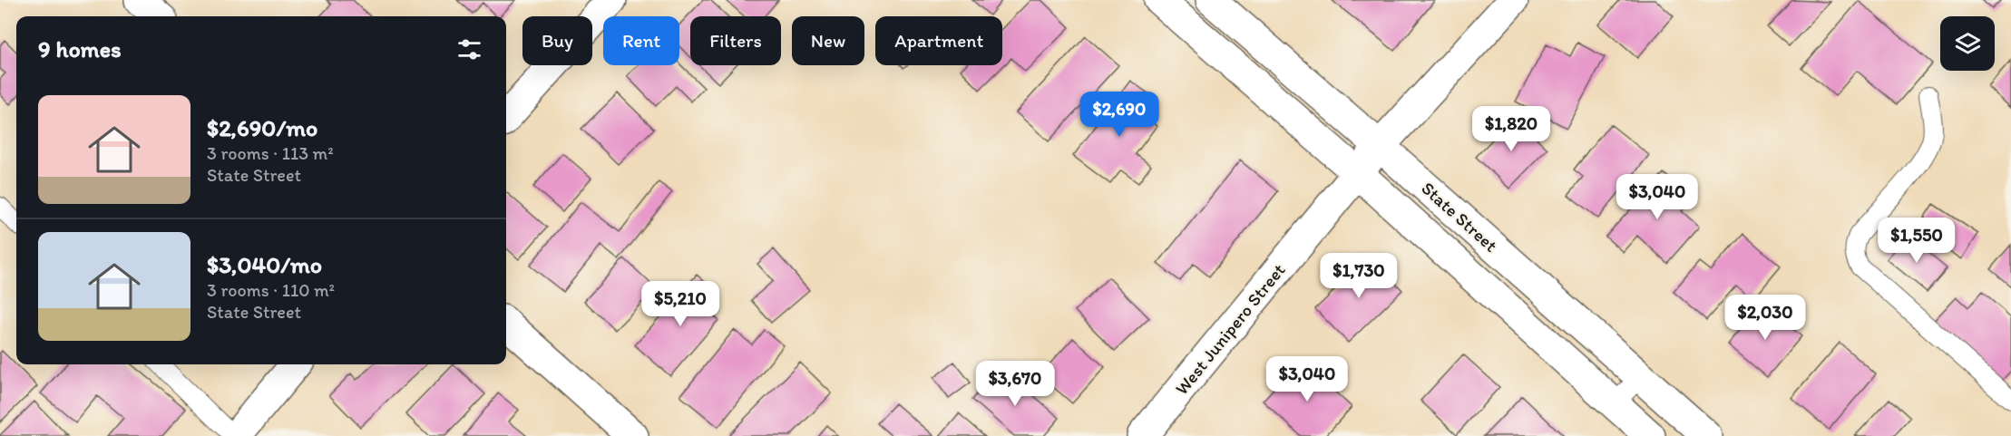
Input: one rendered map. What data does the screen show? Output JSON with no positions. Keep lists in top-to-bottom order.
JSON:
{
  "streets": {
    "main road": ["State Street", "West Junipero Street"]
  },
  "crossings": [
    ["State Street", "West Junipero Street"]
  ],
  "page": {
    "chip": [
      "Buy",
      "Rent",
      "Filters",
      "New",
      "Apartment"
    ],
    "heading": "9 homes",
    "list": [
      {
        "name": "$2,690/mo",
        "note": "3 rooms · 113 m² · State Street"
      },
      {
        "name": "$3,040/mo",
        "note": "3 rooms · 110 m² · State Street"
      }
    ],
    "price": [
      "$2,690",
      "$1,820",
      "$3,040",
      "$1,550",
      "$1,730",
      "$5,210",
      "$2,030",
      "$3,040",
      "$3,670"
    ]
  }
}
